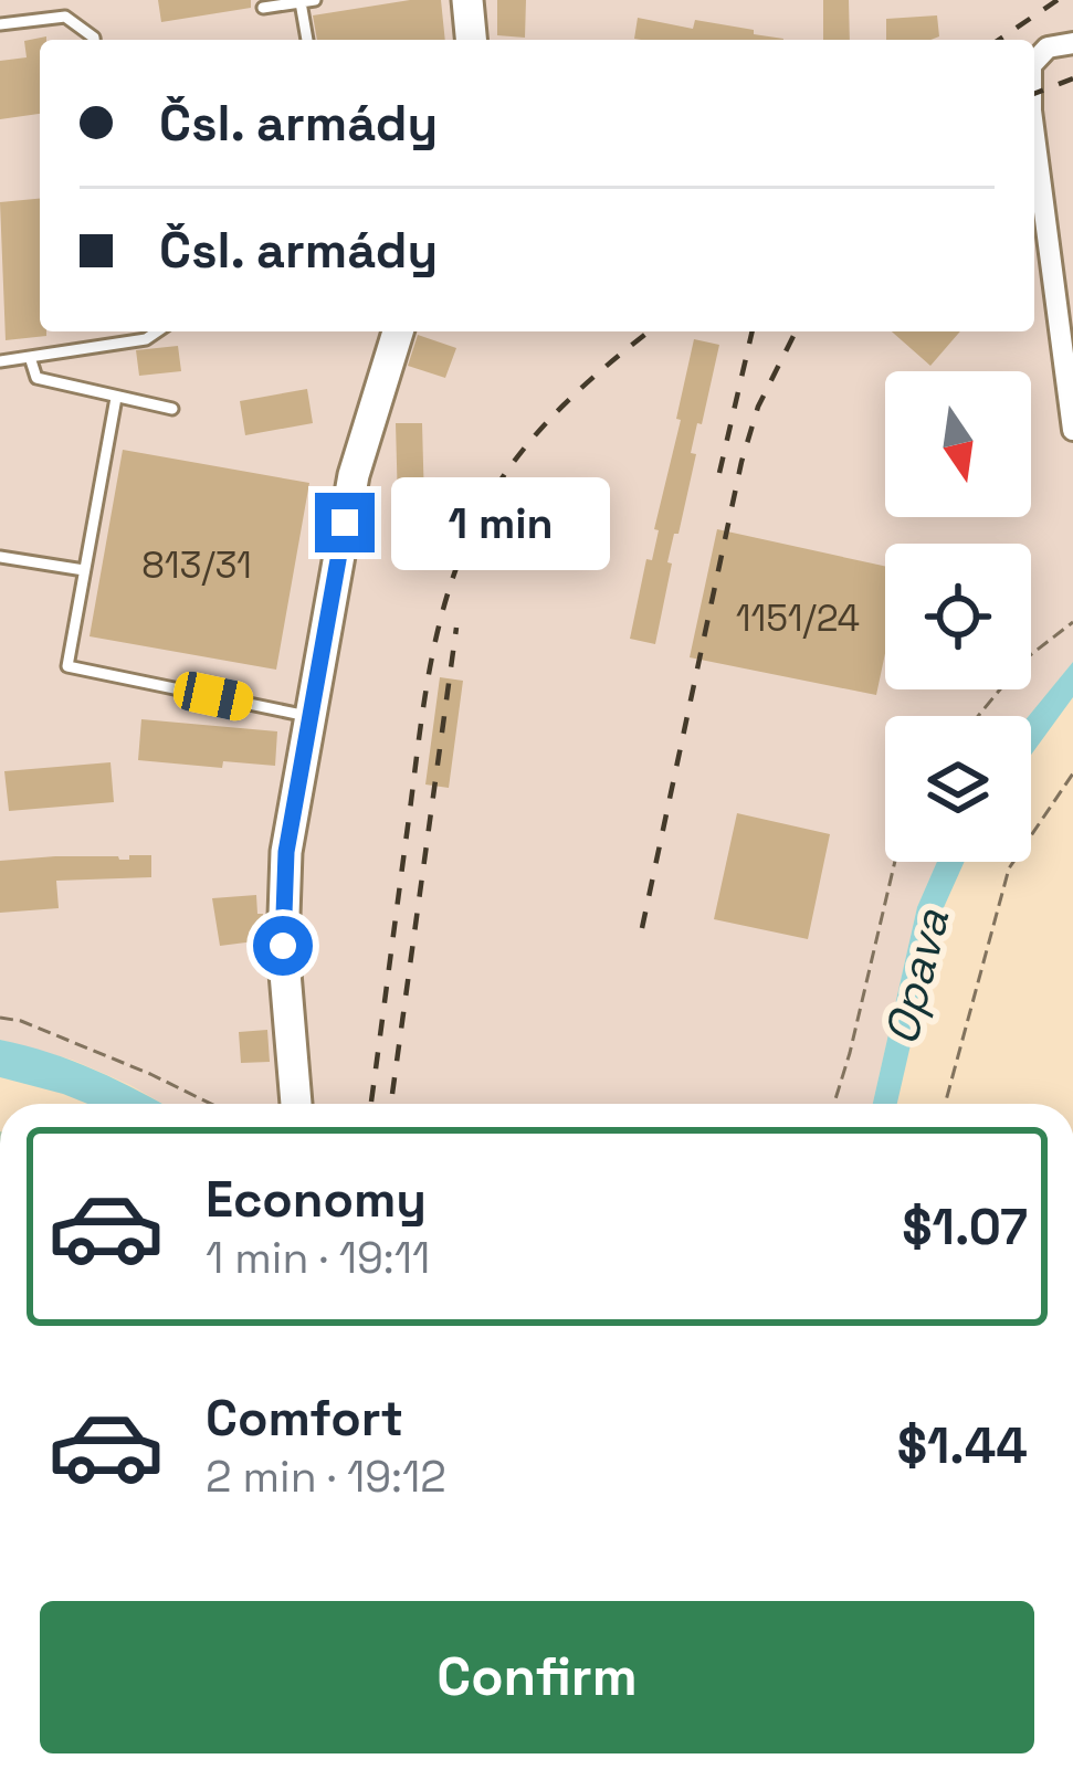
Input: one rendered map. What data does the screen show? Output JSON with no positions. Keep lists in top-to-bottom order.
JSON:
{
  "water": ["Opava"],
  "house_numbers": ["813/31", "1151/24"],
  "north": "bottom",
  "page": {
    "banner": ["Čsl. armády", "Čsl. armády"],
    "bubble": "1 min",
    "list": [
      {
        "name": "Economy",
        "note": "1 min · 19:11",
        "value": "$1.07"
      },
      {
        "name": "Comfort",
        "note": "2 min · 19:12",
        "value": "$1.44"
      }
    ],
    "buttons": "Confirm"
  }
}
